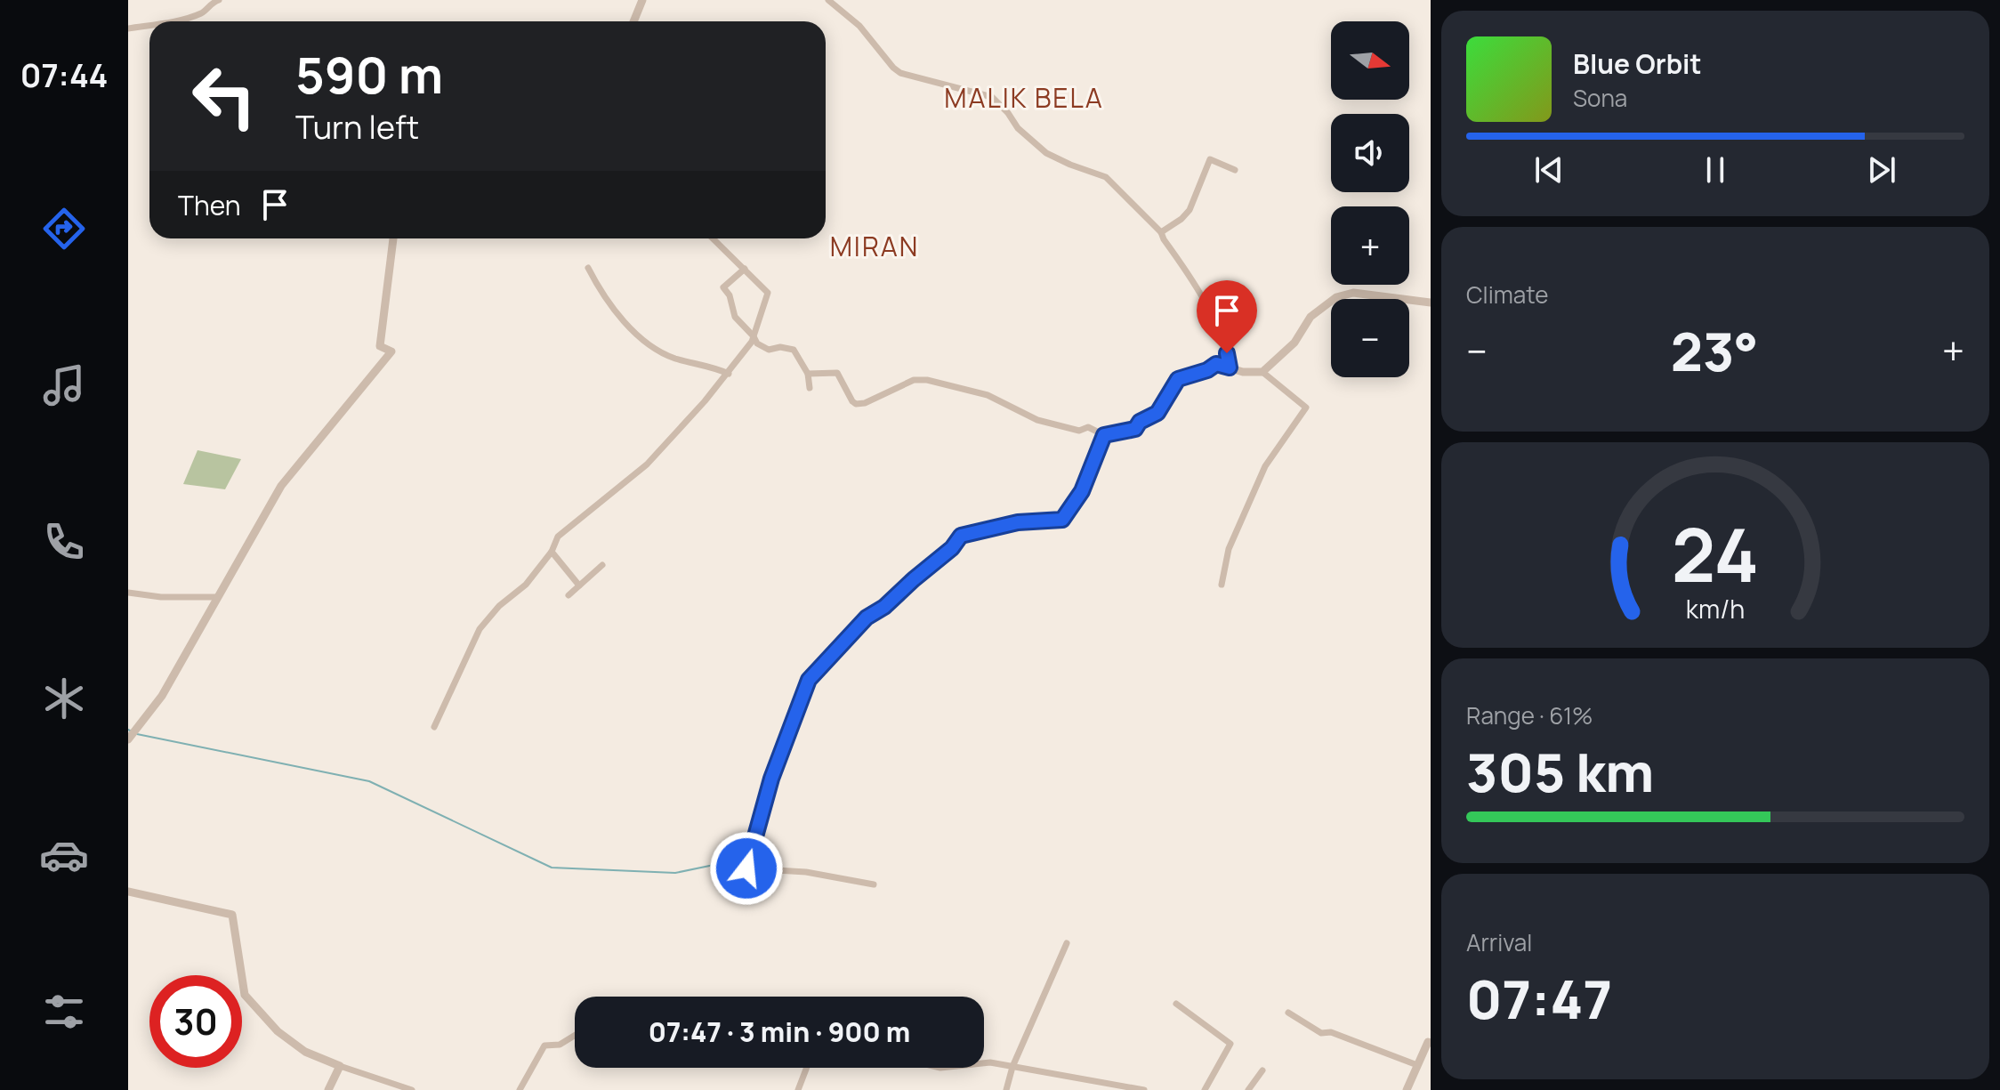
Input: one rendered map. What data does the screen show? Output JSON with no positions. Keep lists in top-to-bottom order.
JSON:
{
  "districts": ["MALIK BELA", "MIRAN"],
  "north": "right",
  "page": {
    "tabs": "07:44",
    "map_buttons": ["+", "−"],
    "turn": ["590 m", "Turn left"],
    "song": ["Blue Orbit", "Sona"],
    "then": "Then",
    "tile": [
      "Climate",
      ["Range · 61%", "305 km"],
      ["Arrival", "07:47"]
    ],
    "heat": ["−", "23°", "+"],
    "limit": "30",
    "trip": "07:47 · 3 min · 900 m",
    "gauge": ["24", "km/h"]
  }
}
